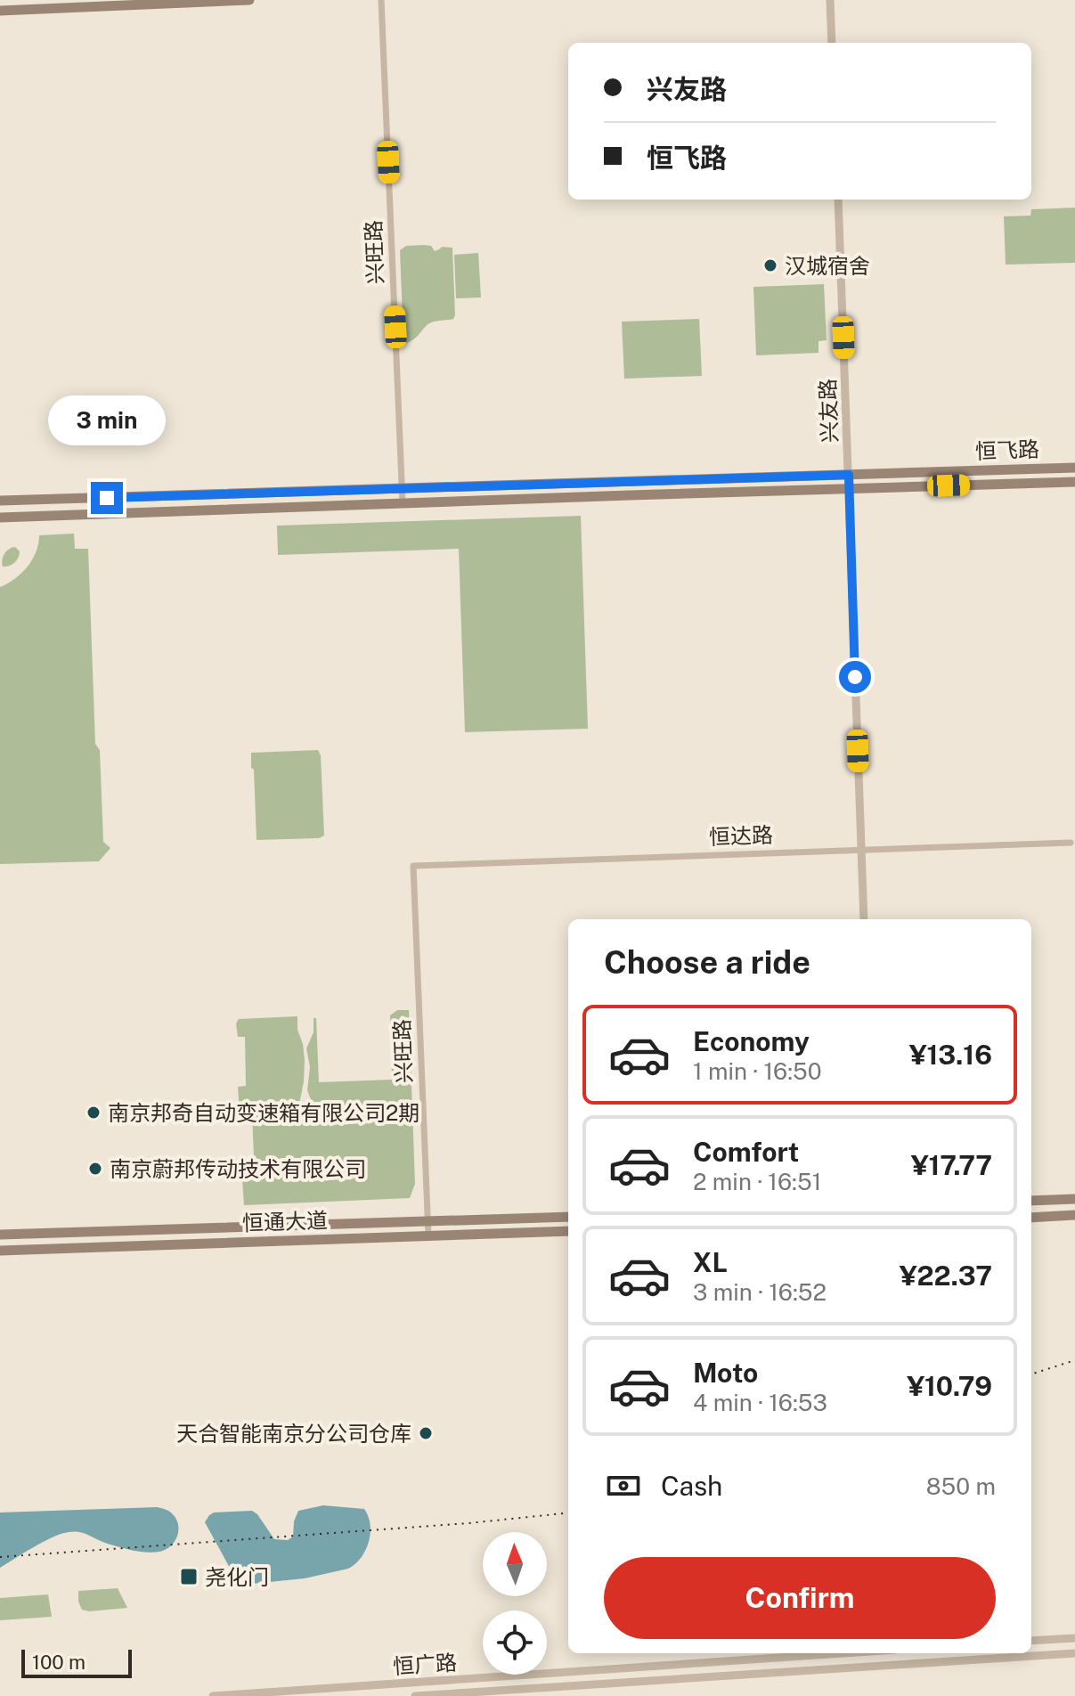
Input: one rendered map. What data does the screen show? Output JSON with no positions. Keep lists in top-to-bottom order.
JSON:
{
  "streets": {
    "main road": ["恒飞路", "恒通大道"],
    "street": [
      "兴旺路",
      "兴友路",
      "恒达路",
      "恒广路"
    ]
  },
  "crossings": [
    ["兴旺路", "恒飞路"],
    ["兴旺路", "恒达路"],
    ["兴旺路", "恒通大道"],
    ["兴友路", "恒飞路"],
    ["兴友路", "恒达路"]
  ],
  "places": {
    "other": [
      "汉城宿舍",
      "南京邦奇自动变速箱有限公司2期",
      "南京蔚邦传动技术有限公司",
      "天合智能南京分公司仓库"
    ],
    "transit": ["尧化门"]
  },
  "scale_bar": "100 m",
  "north": "top",
  "page": {
    "banner": ["兴友路", "恒飞路"],
    "bubble": "3 min",
    "heading": "Choose a ride",
    "list": [
      {
        "name": "Economy",
        "note": "1 min · 16:50",
        "value": "¥13.16"
      },
      {
        "name": "Comfort",
        "note": "2 min · 16:51",
        "value": "¥17.77"
      },
      {
        "name": "XL",
        "note": "3 min · 16:52",
        "value": "¥22.37"
      },
      {
        "name": "Moto",
        "note": "4 min · 16:53",
        "value": "¥10.79"
      }
    ],
    "pay": ["Cash", "850 m"],
    "buttons": "Confirm",
    "scale": "100 m"
  }
}
